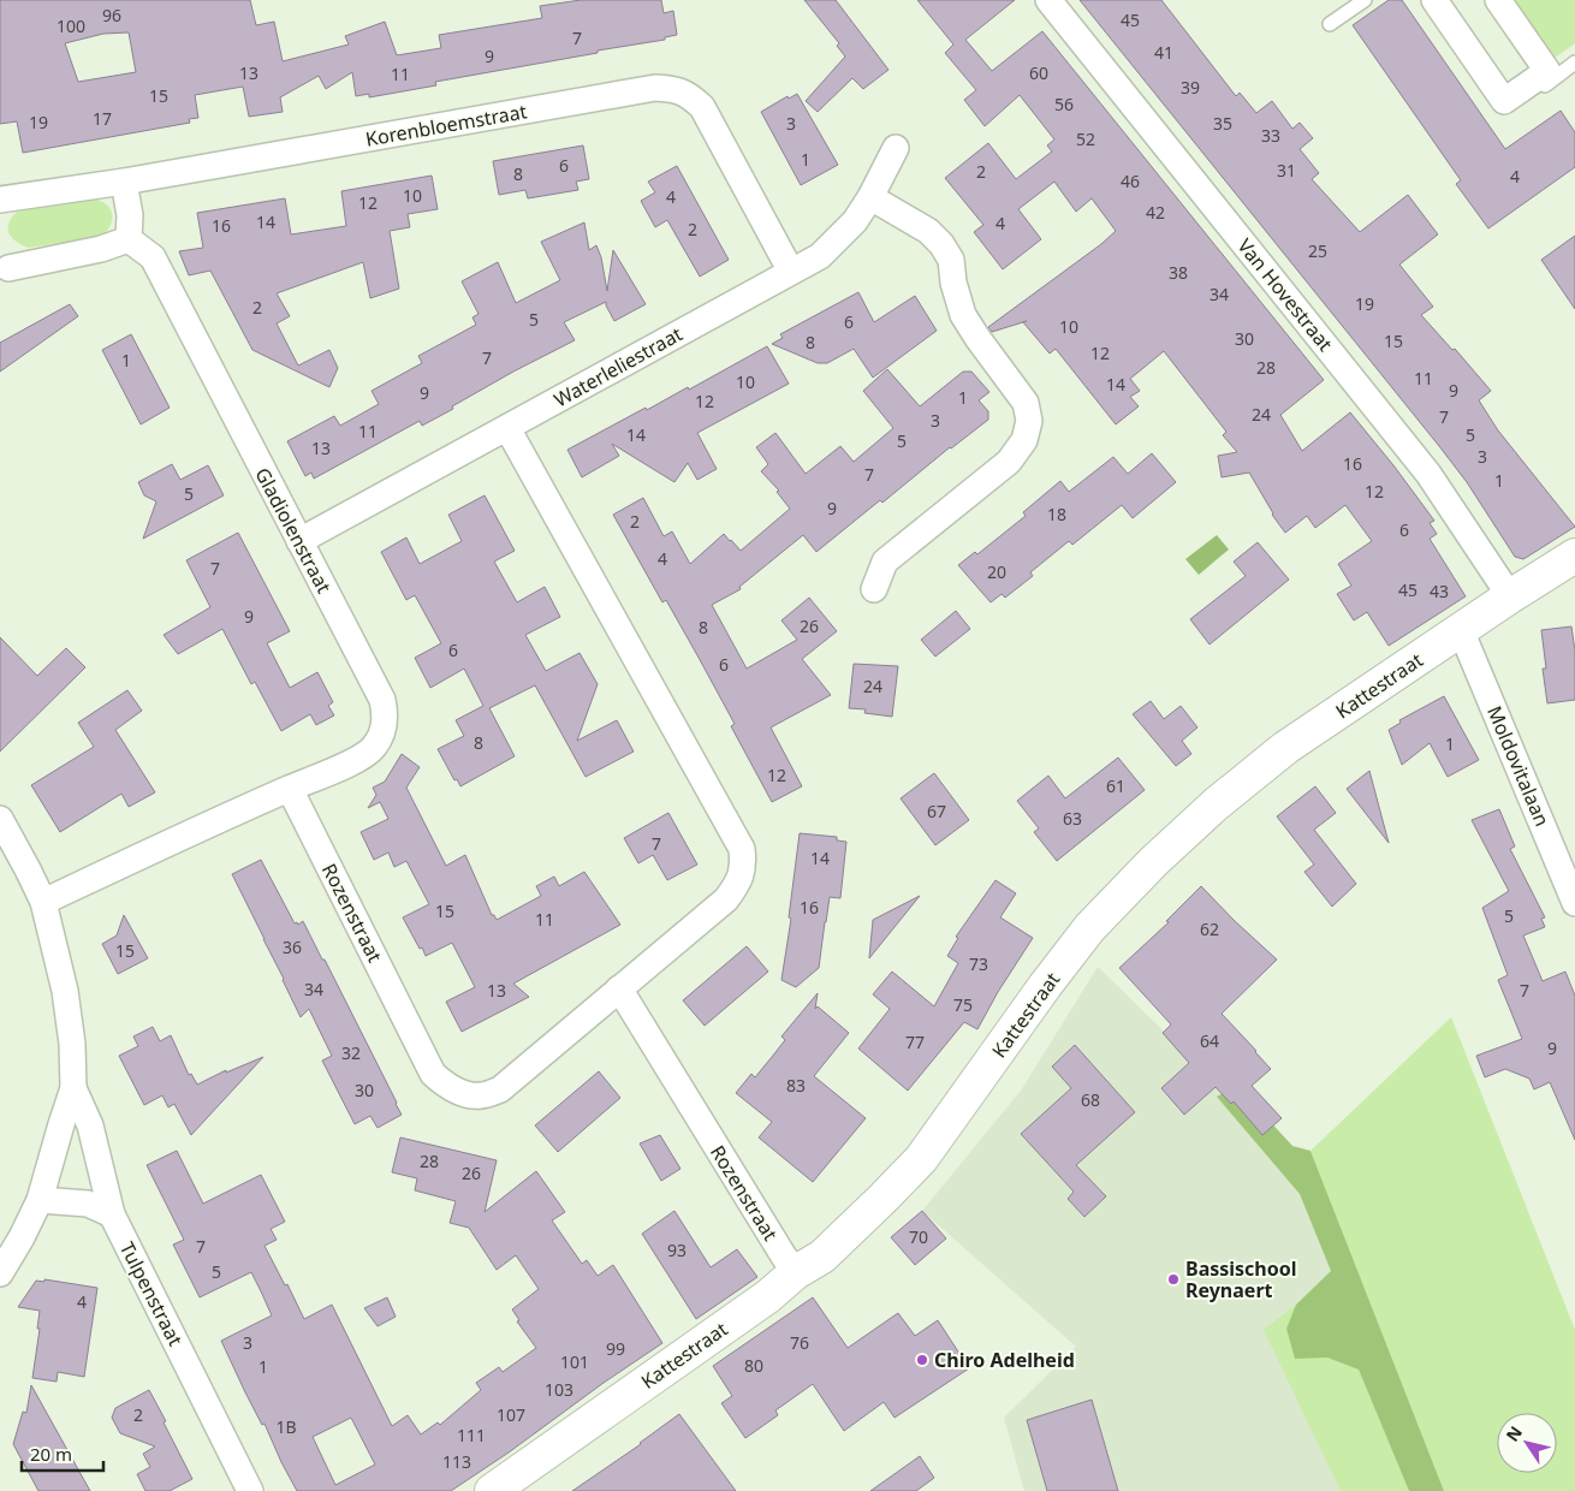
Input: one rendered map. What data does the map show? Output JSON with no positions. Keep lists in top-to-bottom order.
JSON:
{
  "streets": {
    "street": [
      "Korenbloemstraat",
      "Van Hovestraat",
      "Waterleliestraat",
      "Gladiolenstraat",
      "Kattestraat",
      "Moldovitalaan",
      "Rozenstraat",
      "Tulpenstraat"
    ]
  },
  "crossings": [
    ["Korenbloemstraat", "Waterleliestraat"],
    ["Van Hovestraat", "Kattestraat"],
    ["Waterleliestraat", "Gladiolenstraat"],
    ["Waterleliestraat", "Rozenstraat"],
    ["Gladiolenstraat", "Rozenstraat"],
    ["Kattestraat", "Moldovitalaan"],
    ["Kattestraat", "Rozenstraat"]
  ],
  "places": ["Bassischool Reynaert", "Chiro Adelheid"],
  "house_numbers": [
    "96",
    "45",
    "100",
    "7",
    "41",
    "9",
    "13",
    "60",
    "11",
    "39",
    "15",
    "56",
    "17",
    "19",
    "3",
    "35",
    "33",
    "52",
    "1",
    "6",
    "31",
    "2",
    "8",
    "4",
    "46",
    "10",
    "4",
    "12",
    "42",
    "14",
    "4",
    "16",
    "2",
    "25",
    "38",
    "34",
    "19",
    "2",
    "5",
    "6",
    "10",
    "30",
    "15",
    "8",
    "12",
    "7",
    "1",
    "28",
    "11",
    "10",
    "14",
    "9",
    "9",
    "1",
    "12",
    "24",
    "7",
    "3",
    "11",
    "14",
    "5",
    "5",
    "13",
    "3",
    "16",
    "7",
    "1",
    "12",
    "5",
    "9",
    "18",
    "2",
    "6",
    "4",
    "7",
    "20",
    "45",
    "43",
    "9",
    "26",
    "8",
    "6",
    "6",
    "24",
    "8",
    "1",
    "12",
    "61",
    "67",
    "63",
    "7",
    "14",
    "16",
    "15",
    "5",
    "11",
    "62",
    "36",
    "15",
    "73",
    "34",
    "13",
    "7",
    "75",
    "64",
    "77",
    "9",
    "32",
    "83",
    "30",
    "68",
    "28",
    "26",
    "70",
    "7",
    "93",
    "5",
    "4",
    "3",
    "76",
    "99",
    "101",
    "80",
    "1",
    "103",
    "2",
    "107",
    "1B",
    "111",
    "113"
  ],
  "scale_bar": "20 m",
  "north": "top left"
}
